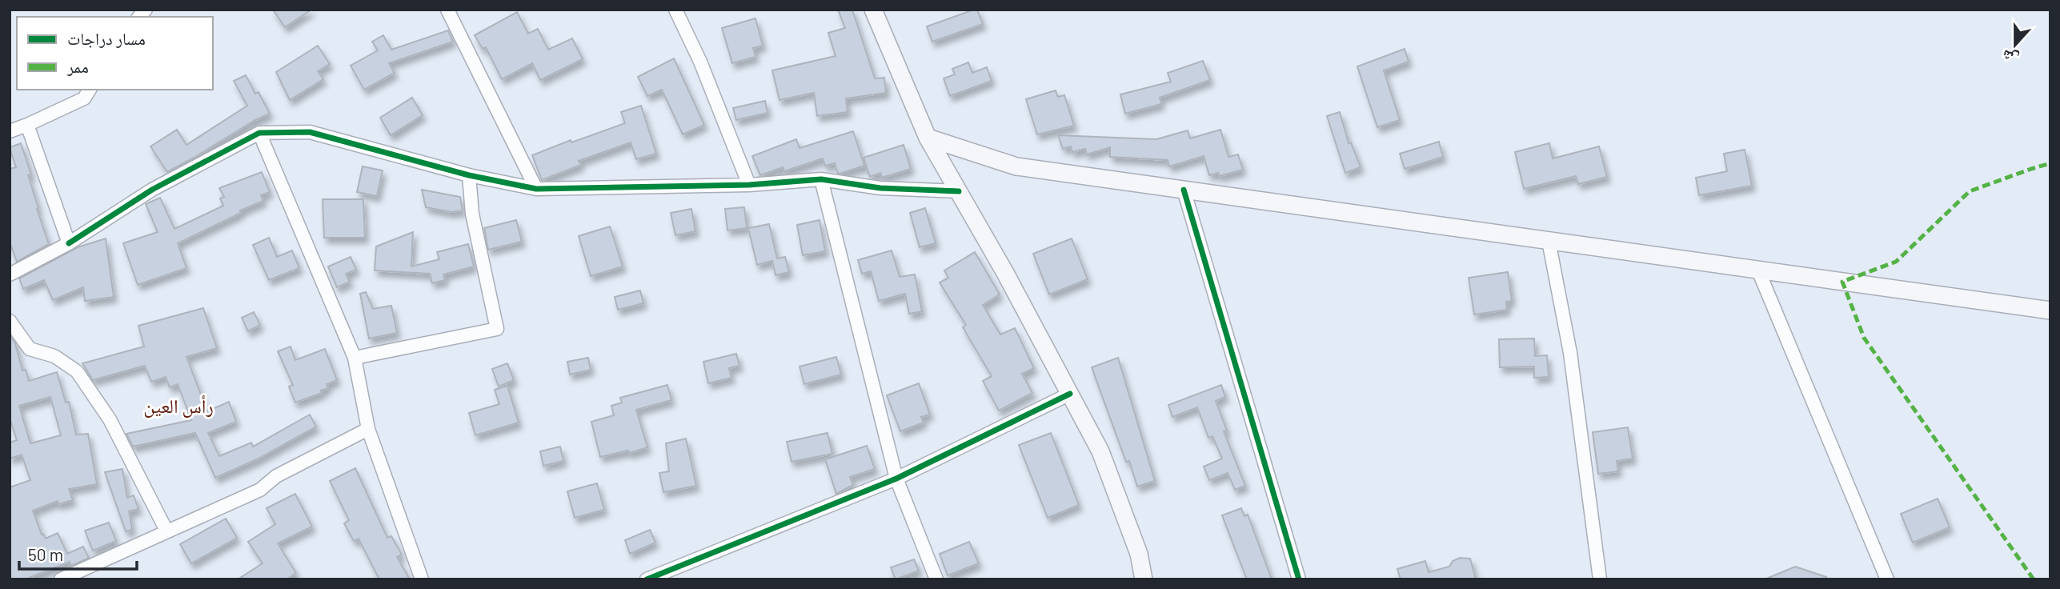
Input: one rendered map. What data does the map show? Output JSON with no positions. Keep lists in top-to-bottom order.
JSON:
{
  "districts": ["رأس العين"],
  "legend": ["مسار دراجات", "ممر"],
  "scale_bar": "50 m",
  "north": "bottom"
}
